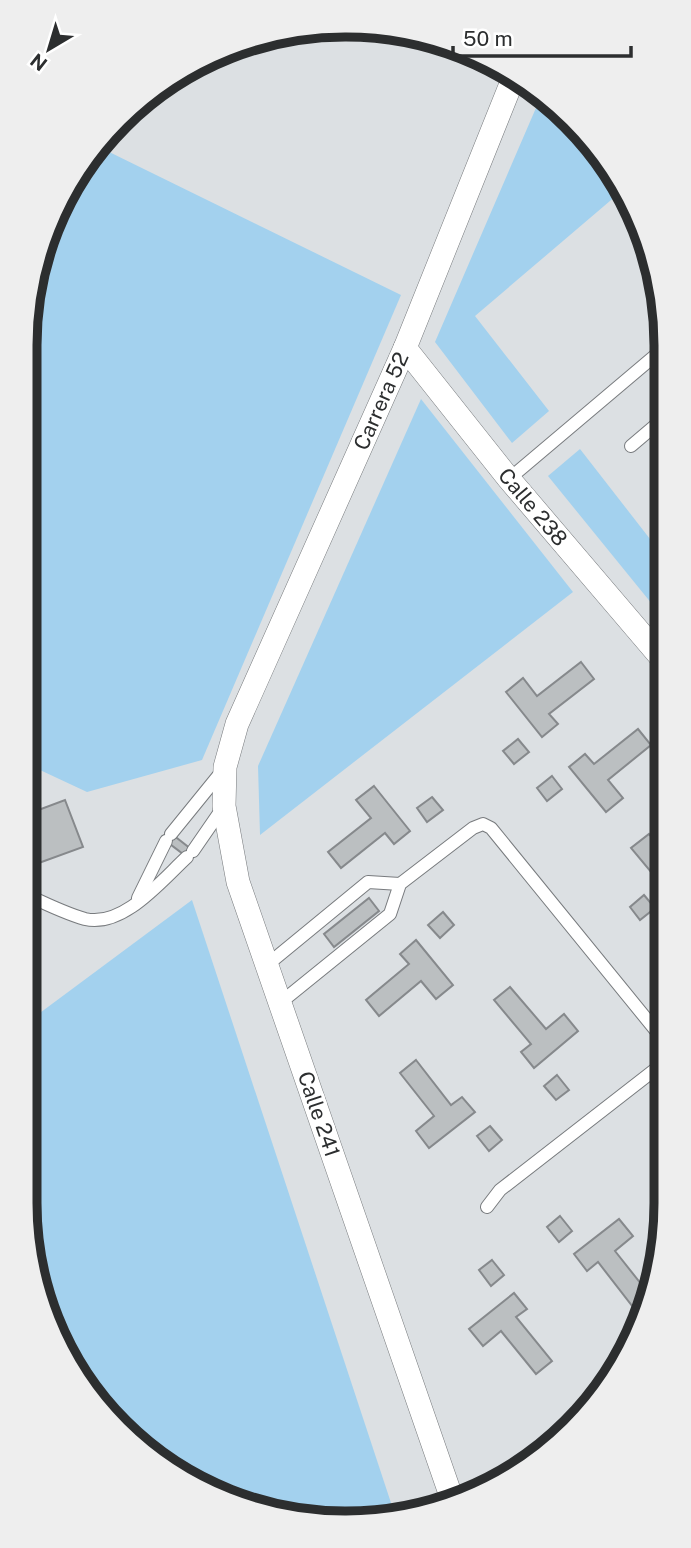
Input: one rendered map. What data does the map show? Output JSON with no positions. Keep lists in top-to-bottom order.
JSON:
{
  "streets": {
    "street": ["Carrera 52", "Calle 238", "Calle 241"]
  },
  "crossings": [
    ["Carrera 52", "Calle 238"],
    ["Carrera 52", "Calle 241"]
  ],
  "scale_bar": "50 m",
  "north": "bottom left"
}
